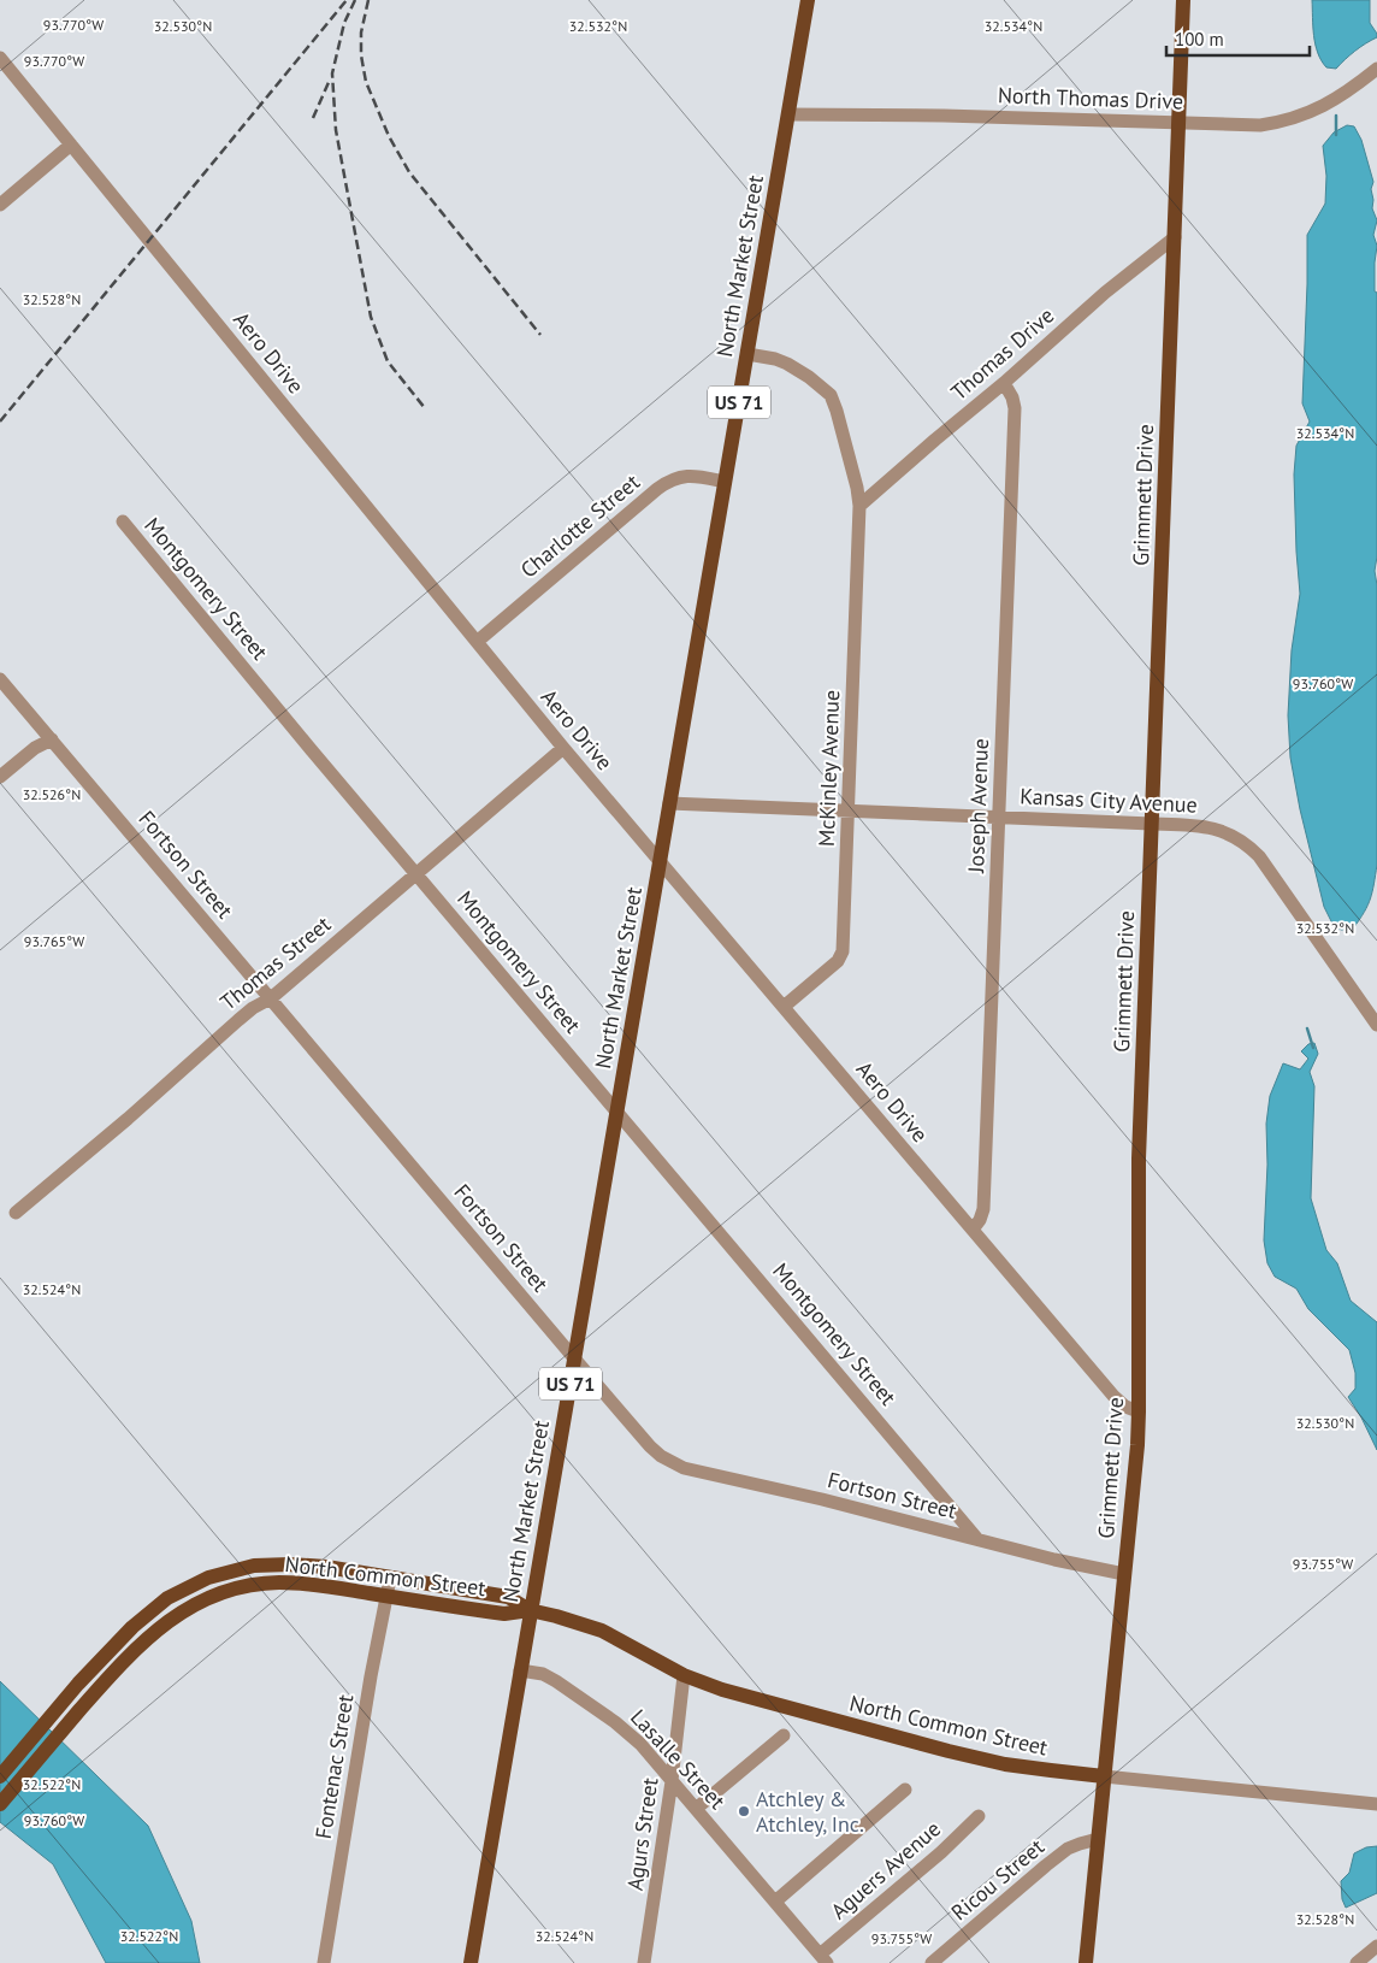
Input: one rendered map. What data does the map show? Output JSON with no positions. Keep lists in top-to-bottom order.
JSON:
{
  "streets": {
    "main road": [
      "North Market Street",
      "US 71",
      "Grimmett Drive",
      "North Common Street"
    ],
    "street": [
      "North Thomas Drive",
      "Aero Drive",
      "Thomas Drive",
      "Charlotte Street",
      "Montgomery Street",
      "McKinley Avenue",
      "Kansas City Avenue",
      "Joseph Avenue",
      "Fortson Street",
      "Thomas Street",
      "Lasalle Street",
      "Fontenac Street",
      "Agurs Street",
      "Aguers Avenue",
      "Ricou Street"
    ]
  },
  "crossings": [
    ["North Thomas Drive", "North Market Street"],
    ["North Thomas Drive", "Grimmett Drive"],
    ["North Market Street", "Aero Drive"],
    ["North Market Street", "Charlotte Street"],
    ["North Market Street", "Montgomery Street"],
    ["North Market Street", "McKinley Avenue"],
    ["North Market Street", "Kansas City Avenue"],
    ["North Market Street", "Fortson Street"],
    ["North Market Street", "North Common Street"],
    ["North Market Street", "Lasalle Street"],
    ["Aero Drive", "Grimmett Drive"],
    ["Aero Drive", "Charlotte Street"],
    ["Aero Drive", "McKinley Avenue"],
    ["Aero Drive", "Joseph Avenue"],
    ["Aero Drive", "Thomas Street"],
    ["Thomas Drive", "Grimmett Drive"],
    ["Thomas Drive", "McKinley Avenue"],
    ["Thomas Drive", "Joseph Avenue"],
    ["Grimmett Drive", "Kansas City Avenue"],
    ["Grimmett Drive", "Fortson Street"],
    ["Grimmett Drive", "North Common Street"],
    ["Grimmett Drive", "Ricou Street"],
    ["Montgomery Street", "Fortson Street"],
    ["Montgomery Street", "Thomas Street"],
    ["McKinley Avenue", "Kansas City Avenue"],
    ["Kansas City Avenue", "Joseph Avenue"],
    ["Fortson Street", "Thomas Street"],
    ["North Common Street", "Fontenac Street"],
    ["North Common Street", "Agurs Street"],
    ["Lasalle Street", "Agurs Street"],
    ["Lasalle Street", "Aguers Avenue"]
  ],
  "places": ["Atchley & Atchley, Inc."],
  "scale_bar": "100 m",
  "coordinates": [
    "93.770°W",
    "32.530°N",
    "32.532°N",
    "32.534°N",
    "32.528°N",
    "93.760°W",
    "32.526°N",
    "93.765°W",
    "32.524°N",
    "93.755°W",
    "32.522°N"
  ]
}
